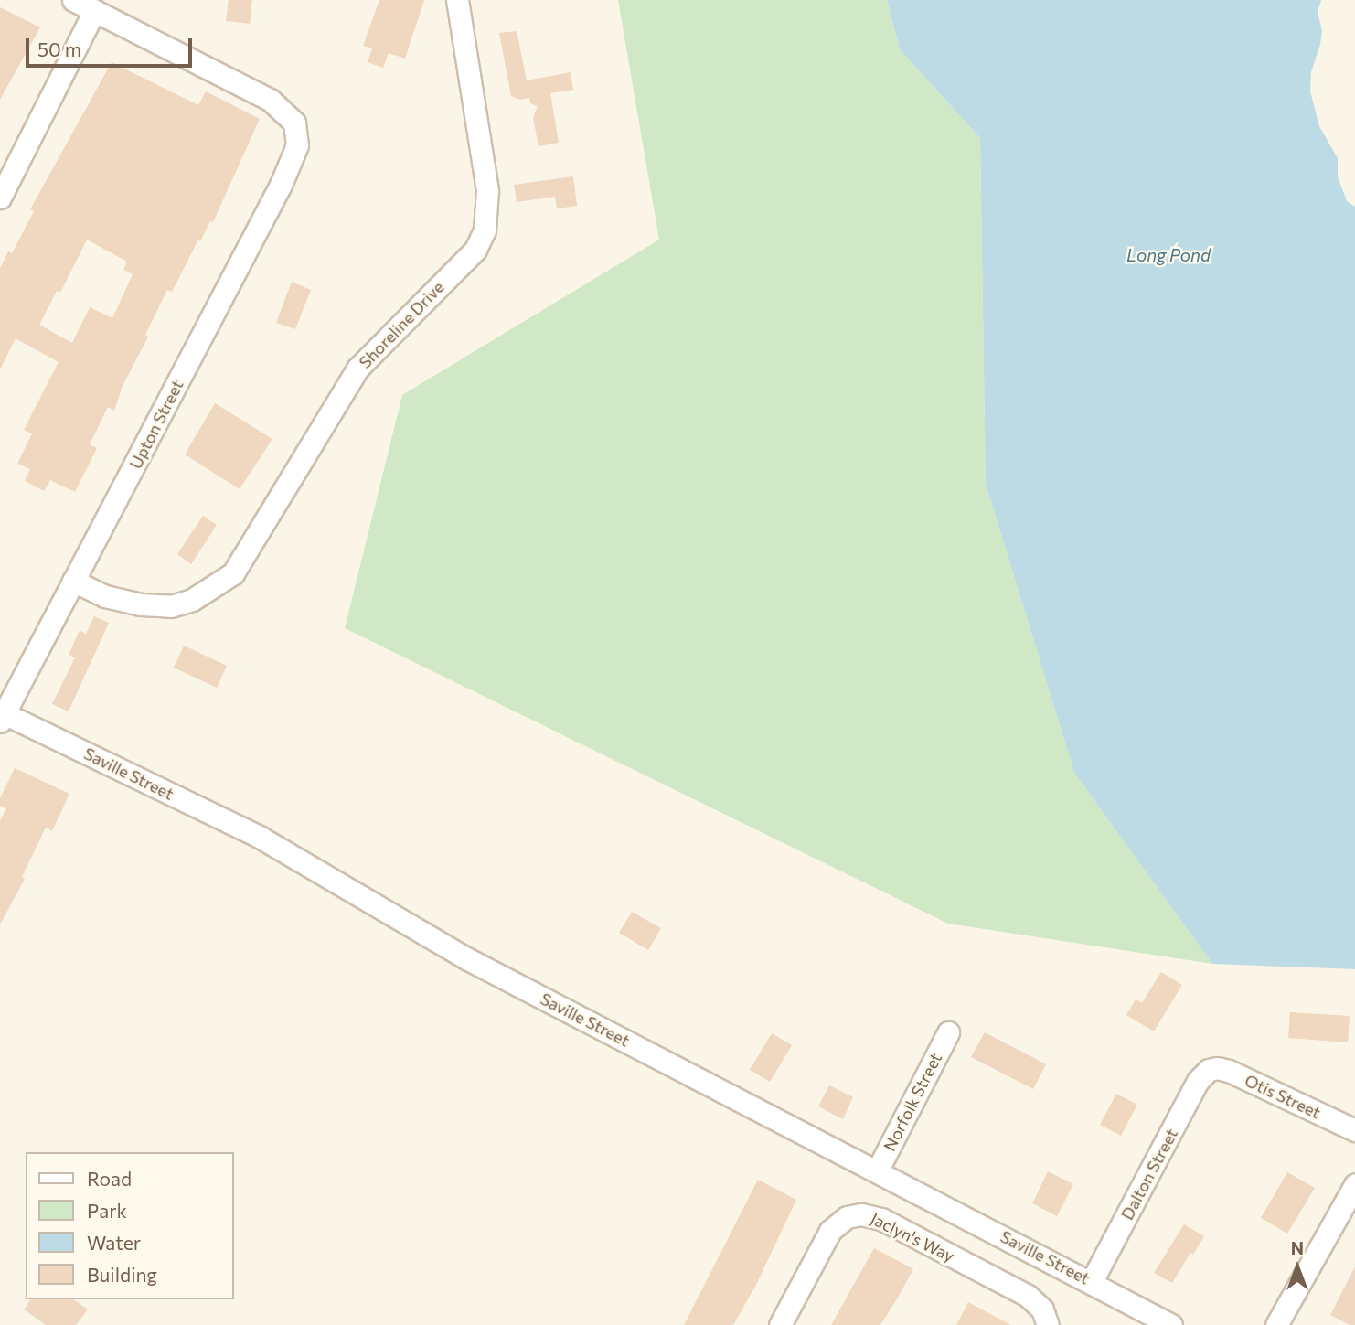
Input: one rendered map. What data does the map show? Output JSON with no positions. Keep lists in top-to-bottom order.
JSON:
{
  "streets": {
    "street": [
      "Shoreline Drive",
      "Upton Street",
      "Saville Street",
      "Otis Street",
      "Norfolk Street",
      "Dalton Street",
      "Jaclyn's Way"
    ]
  },
  "crossings": [
    ["Shoreline Drive", "Upton Street"],
    ["Upton Street", "Saville Street"],
    ["Saville Street", "Norfolk Street"],
    ["Saville Street", "Dalton Street"],
    ["Otis Street", "Dalton Street"]
  ],
  "water": ["Long Pond"],
  "legend": [
    "Road",
    "Park",
    "Water",
    "Building"
  ],
  "scale_bar": "50 m",
  "north": "top"
}
